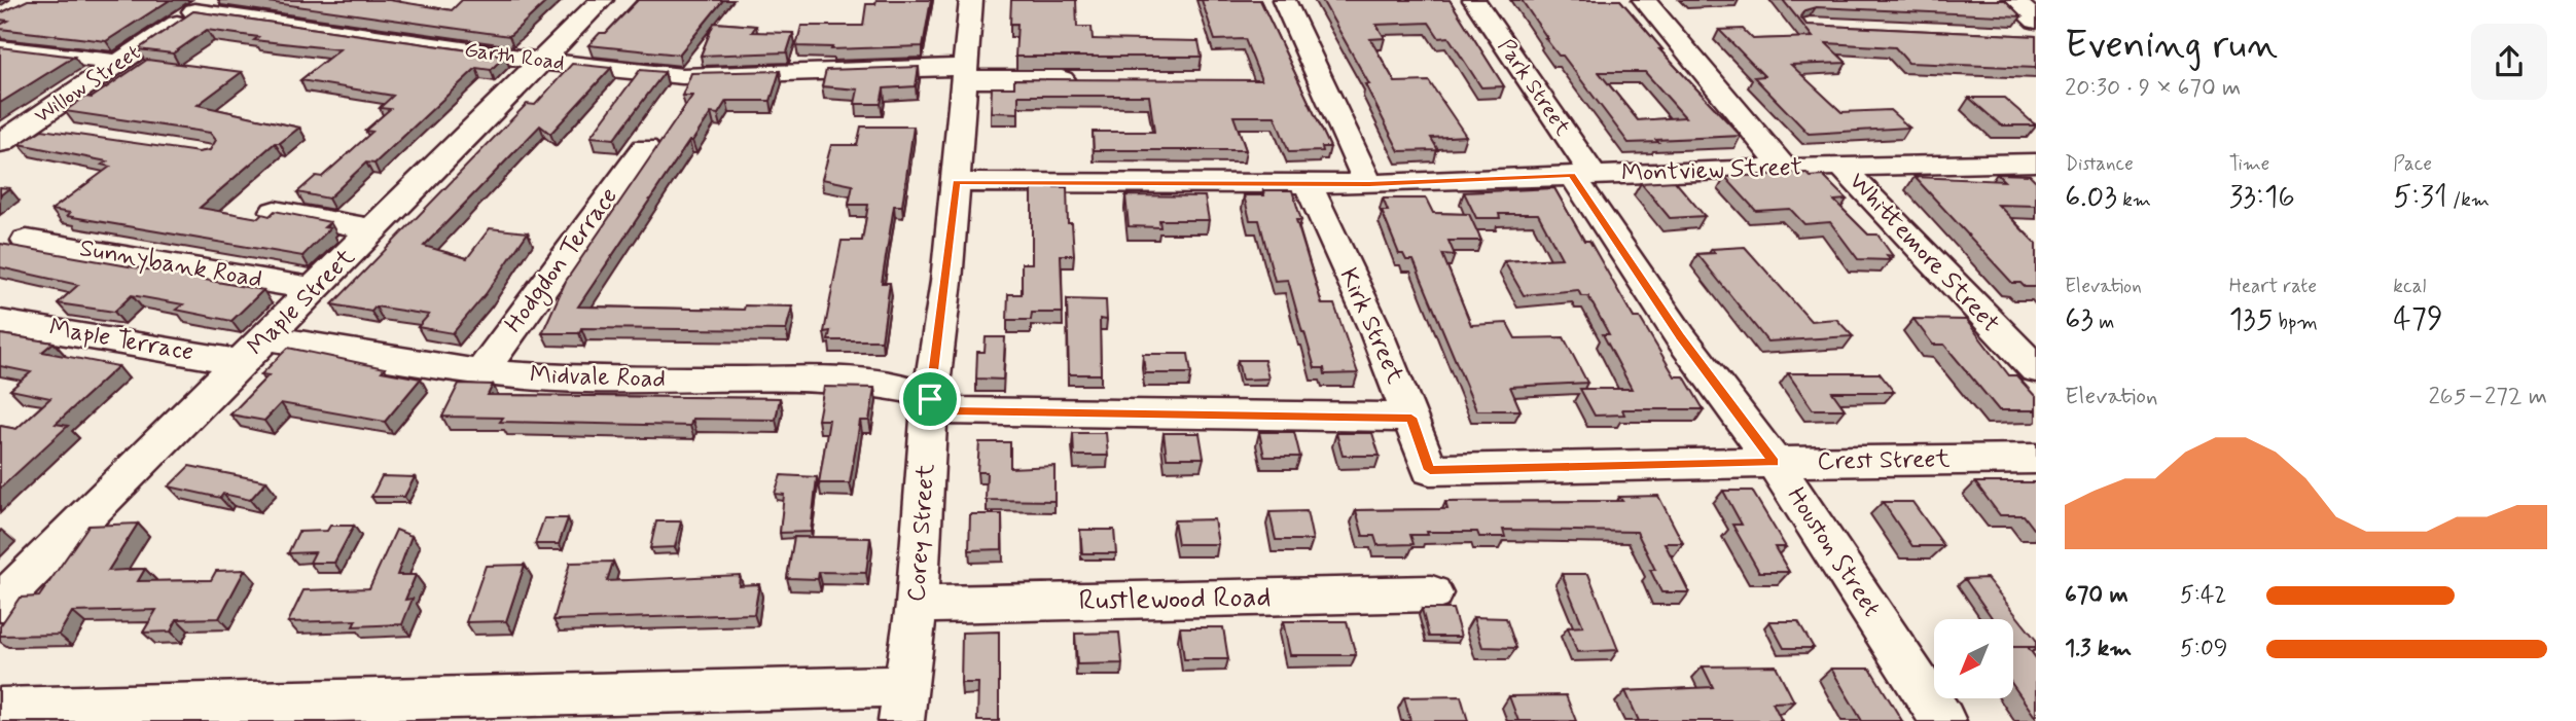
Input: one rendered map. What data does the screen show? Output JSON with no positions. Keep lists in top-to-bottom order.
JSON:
{
  "streets": {
    "street": [
      "Garth Road",
      "Willow Street",
      "Park Street",
      "Montview Street",
      "Whittemore Street",
      "Hodgdon Terrace",
      "Sunnybank Road",
      "Maple Street",
      "Kirk Street",
      "Maple Terrace",
      "Midvale Road",
      "Crest Street",
      "Corey Street",
      "Houston Street",
      "Rustlewood Road"
    ]
  },
  "crossings": [
    ["Garth Road", "Willow Street"],
    ["Garth Road", "Maple Street"],
    ["Garth Road", "Corey Street"],
    ["Park Street", "Montview Street"],
    ["Park Street", "Houston Street"],
    ["Montview Street", "Whittemore Street"],
    ["Montview Street", "Kirk Street"],
    ["Montview Street", "Corey Street"],
    ["Montview Street", "Houston Street"],
    ["Hodgdon Terrace", "Midvale Road"],
    ["Sunnybank Road", "Maple Street"],
    ["Maple Street", "Maple Terrace"],
    ["Maple Street", "Midvale Road"],
    ["Kirk Street", "Midvale Road"],
    ["Kirk Street", "Crest Street"],
    ["Maple Terrace", "Midvale Road"],
    ["Midvale Road", "Corey Street"],
    ["Crest Street", "Houston Street"],
    ["Corey Street", "Rustlewood Road"]
  ],
  "north": "bottom left",
  "page": {
    "heading": ["Evening run", "20:30 · 9 × 670 m"],
    "stats": [
      ["Distance", "6.03 km"],
      ["Time", "33:16"],
      ["Pace", "5:31 /km"],
      ["Elevation", "63 m"],
      ["Heart rate", "135 bpm"],
      ["kcal", "479"]
    ],
    "chart": ["Elevation", "265–272 m"],
    "list": [
      {
        "name": "670 m",
        "note": "5:42"
      },
      {
        "name": "1.3 km",
        "note": "5:09"
      }
    ]
  }
}
